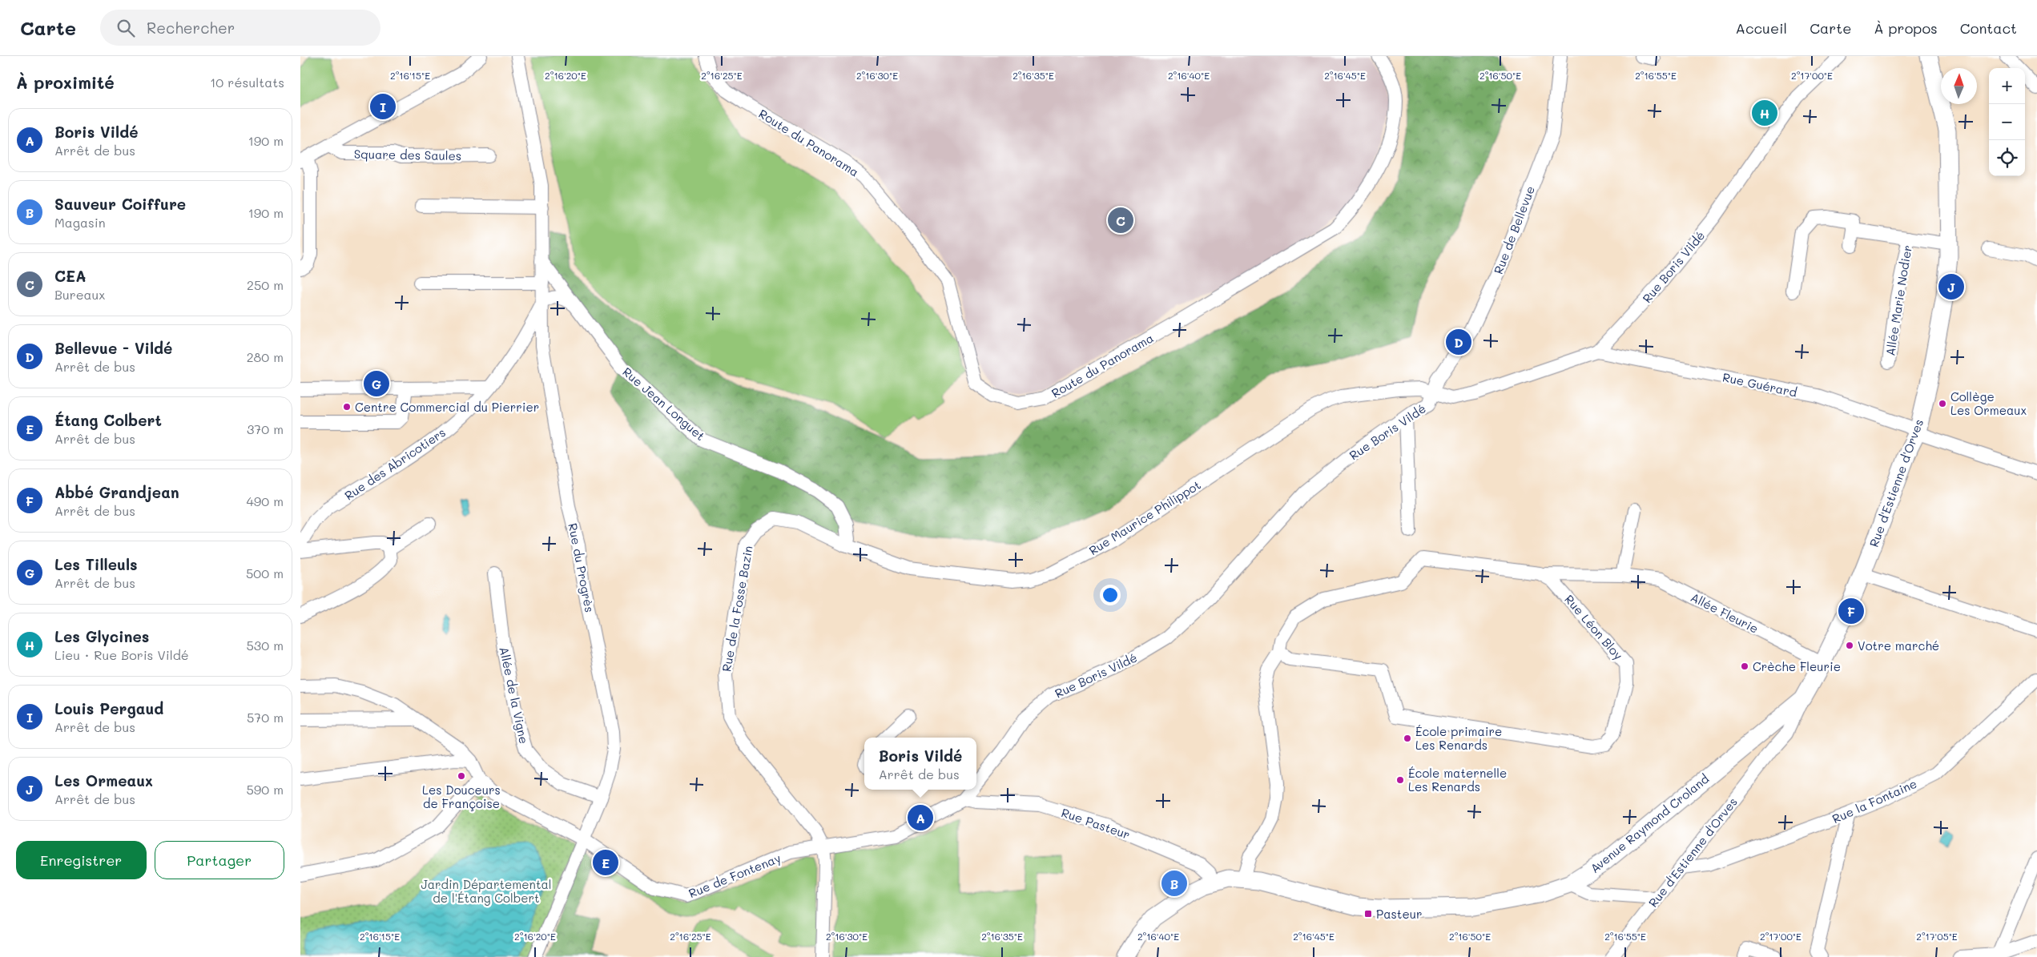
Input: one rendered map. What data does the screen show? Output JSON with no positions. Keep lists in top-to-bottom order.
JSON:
{
  "streets": {
    "main road": ["Rue d'Estienne d'Orves", "Avenue Raymond Croland"],
    "street": [
      "Route du Panorama",
      "Square des Saules",
      "Rue de Bellevue",
      "Rue Boris Vildé",
      "Allée Marie Nodier",
      "Rue Guérard",
      "Rue Jean Longuet",
      "Rue des Abricotiers",
      "Rue Maurice Philippot",
      "Rue du Progrès",
      "Rue de la Fosse Bazin",
      "Allée Fleurie",
      "Rue Léon Bloy",
      "Allée de la Vigne",
      "Rue la Fontaine",
      "Rue Pasteur",
      "Rue de Fontenay"
    ]
  },
  "crossings": [
    ["Rue de Bellevue", "Rue Boris Vildé"],
    ["Rue de Bellevue", "Rue Maurice Philippot"],
    ["Rue Boris Vildé", "Rue Guérard"],
    ["Rue Boris Vildé", "Rue Maurice Philippot"],
    ["Rue Boris Vildé", "Rue Pasteur"],
    ["Rue Boris Vildé", "Rue de Fontenay"],
    ["Allée Marie Nodier", "Rue d'Estienne d'Orves"],
    ["Rue Guérard", "Rue d'Estienne d'Orves"],
    ["Rue Jean Longuet", "Rue Maurice Philippot"],
    ["Rue des Abricotiers", "Rue du Progrès"],
    ["Rue d'Estienne d'Orves", "Allée Fleurie"],
    ["Rue d'Estienne d'Orves", "Rue la Fontaine"],
    ["Rue d'Estienne d'Orves", "Avenue Raymond Croland"],
    ["Rue Maurice Philippot", "Rue de la Fosse Bazin"],
    ["Rue du Progrès", "Allée de la Vigne"],
    ["Rue du Progrès", "Rue de Fontenay"],
    ["Rue de la Fosse Bazin", "Rue de Fontenay"],
    ["Allée Fleurie", "Rue Léon Bloy"],
    ["Rue Pasteur", "Avenue Raymond Croland"],
    ["Rue Pasteur", "Rue de Fontenay"]
  ],
  "parks": ["Jardin Départemental de l'Étang Colbert"],
  "places": {
    "other": [
      "Collège Les Ormeaux",
      "Centre Commercial du Pierrier",
      "Votre marché",
      "Crèche Fleurie",
      "École primaire Les Renards",
      "Les Douceurs de Françoise",
      "École maternelle Les Renards"
    ],
    "transit": ["Pasteur"]
  },
  "north": "top",
  "page": {
    "header": "Carte",
    "search": "Rechercher",
    "nav": [
      "Accueil",
      "Carte",
      "À propos",
      "Contact"
    ],
    "heading": ["À proximité", "10 résultats"],
    "map_buttons": ["+", "−"],
    "pins": [
      "I",
      "H",
      "C",
      "J",
      "D",
      "G",
      "F",
      "A",
      "E",
      "B"
    ],
    "list": [
      {
        "mark": "A",
        "name": "Boris Vildé",
        "note": "Arrêt de bus",
        "value": "190 m"
      },
      {
        "mark": "B",
        "name": "Sauveur Coiffure",
        "note": "Magasin",
        "value": "190 m"
      },
      {
        "mark": "C",
        "name": "CEA",
        "note": "Bureaux",
        "value": "250 m"
      },
      {
        "mark": "D",
        "name": "Bellevue - Vildé",
        "note": "Arrêt de bus",
        "value": "280 m"
      },
      {
        "mark": "E",
        "name": "Étang Colbert",
        "note": "Arrêt de bus",
        "value": "370 m"
      },
      {
        "mark": "F",
        "name": "Abbé Grandjean",
        "note": "Arrêt de bus",
        "value": "490 m"
      },
      {
        "mark": "G",
        "name": "Les Tilleuls",
        "note": "Arrêt de bus",
        "value": "500 m"
      },
      {
        "mark": "H",
        "name": "Les Glycines",
        "note": "Lieu · Rue Boris Vildé",
        "value": "530 m"
      },
      {
        "mark": "I",
        "name": "Louis Pergaud",
        "note": "Arrêt de bus",
        "value": "570 m"
      },
      {
        "mark": "J",
        "name": "Les Ormeaux",
        "note": "Arrêt de bus",
        "value": "590 m"
      }
    ],
    "popup": ["Boris Vildé", "Arrêt de bus"],
    "buttons": ["Enregistrer", "Partager"]
  },
  "coordinates": [
    "2°16'15\"E",
    "2°16'20\"E",
    "2°16'25\"E",
    "2°16'30\"E",
    "2°16'35\"E",
    "2°16'40\"E",
    "2°16'45\"E",
    "2°16'50\"E",
    "2°16'55\"E",
    "2°17'00\"E",
    "2°17'05\"E"
  ]
}
